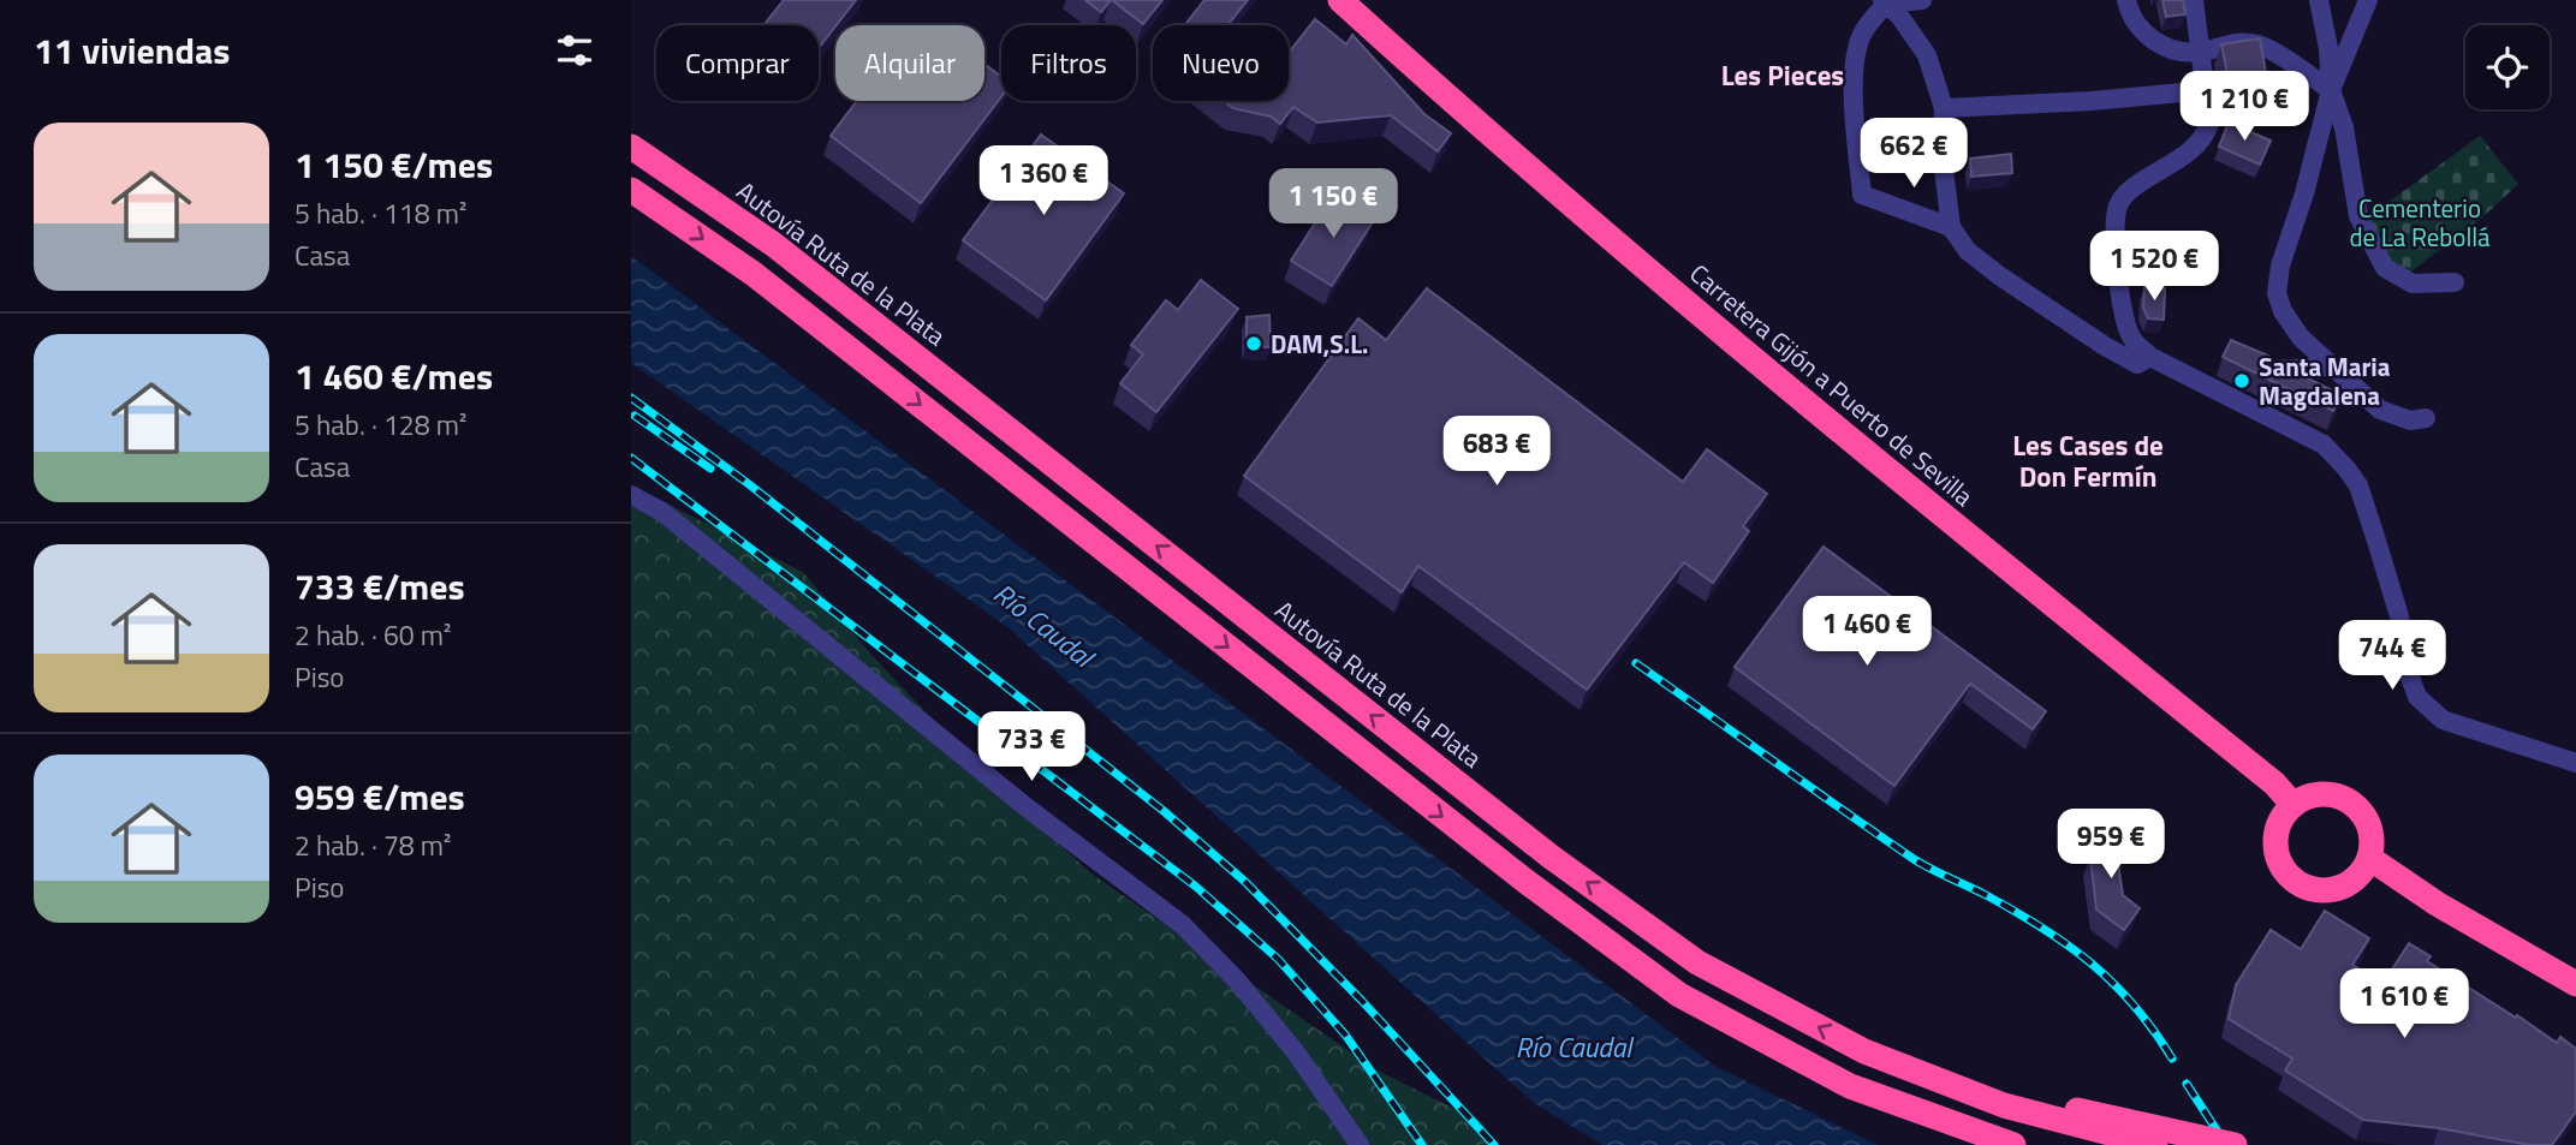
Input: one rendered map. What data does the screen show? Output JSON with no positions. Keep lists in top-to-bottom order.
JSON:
{
  "streets": {
    "highway": ["Autovía Ruta de la Plata", "Carretera Gijón a Puerto de Sevilla"]
  },
  "districts": ["Les Pieces", "Les Cases de Don Fermín"],
  "water": ["Río Caudal"],
  "parks": ["Cementerio de La Rebollá"],
  "places": ["DAM,S.L.", "Santa Maria Magdalena"],
  "page": {
    "heading": "11 viviendas",
    "chip": [
      "Comprar",
      "Alquilar",
      "Filtros",
      "Nuevo"
    ],
    "price": [
      "1 210 €",
      "662 €",
      "1 360 €",
      "1 150 €",
      "1 520 €",
      "683 €",
      "1 460 €",
      "744 €",
      "733 €",
      "959 €",
      "1 610 €"
    ],
    "list": [
      {
        "name": "1 150 €/mes",
        "note": "5 hab. · 118 m² · Casa"
      },
      {
        "name": "1 460 €/mes",
        "note": "5 hab. · 128 m² · Casa"
      },
      {
        "name": "733 €/mes",
        "note": "2 hab. · 60 m² · Piso"
      },
      {
        "name": "959 €/mes",
        "note": "2 hab. · 78 m² · Piso"
      }
    ]
  }
}
